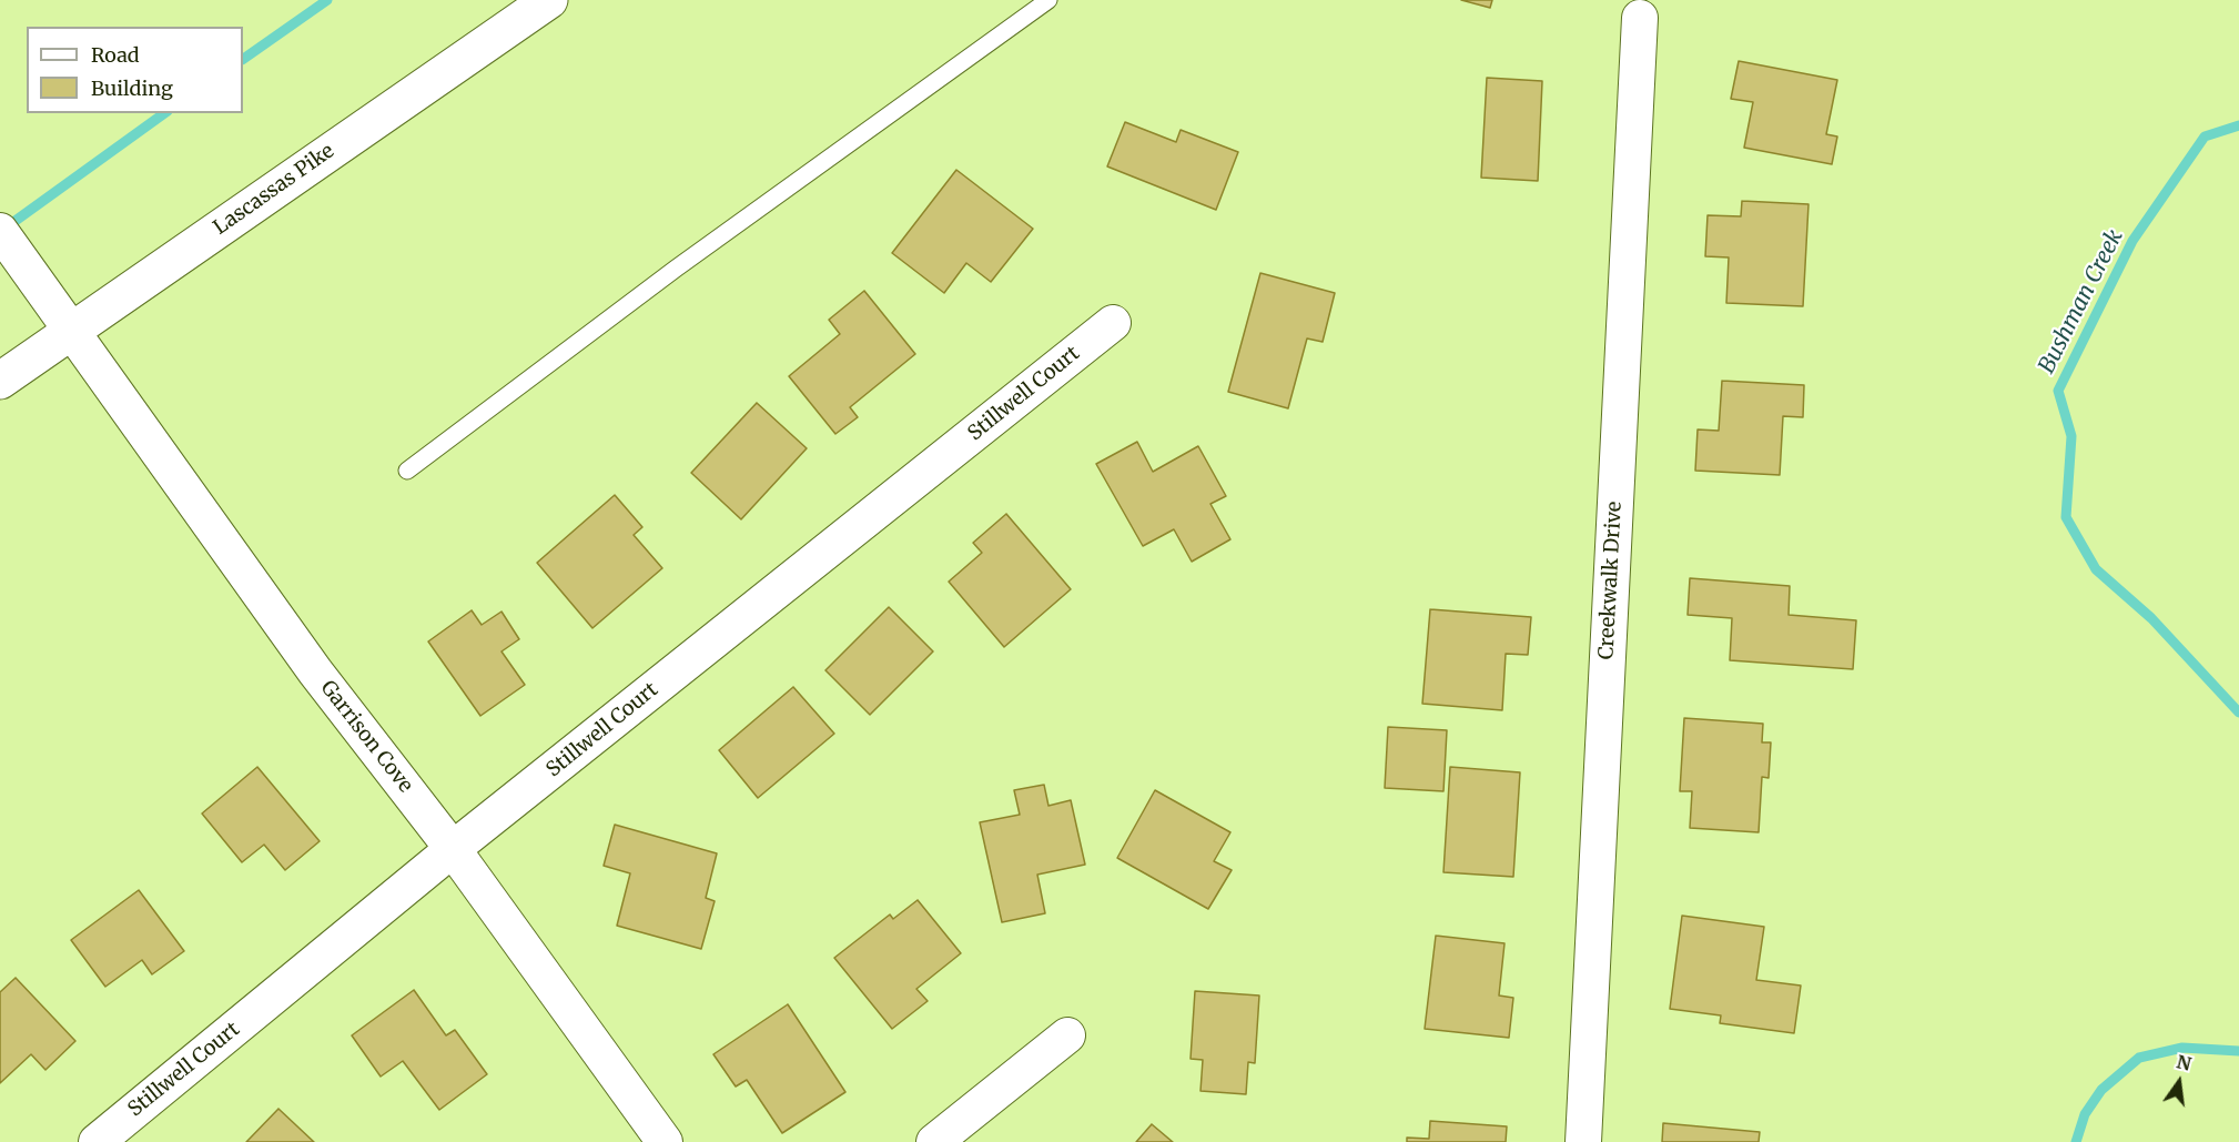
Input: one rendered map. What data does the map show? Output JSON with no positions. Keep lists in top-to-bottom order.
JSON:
{
  "streets": {
    "main road": ["Lascassas Pike"],
    "street": ["Stillwell Court", "Creekwalk Drive", "Garrison Cove"]
  },
  "crossings": [
    ["Lascassas Pike", "Garrison Cove"],
    ["Stillwell Court", "Garrison Cove"]
  ],
  "water": ["Bushman Creek"],
  "legend": ["Road", "Building"],
  "north": "top"
}
